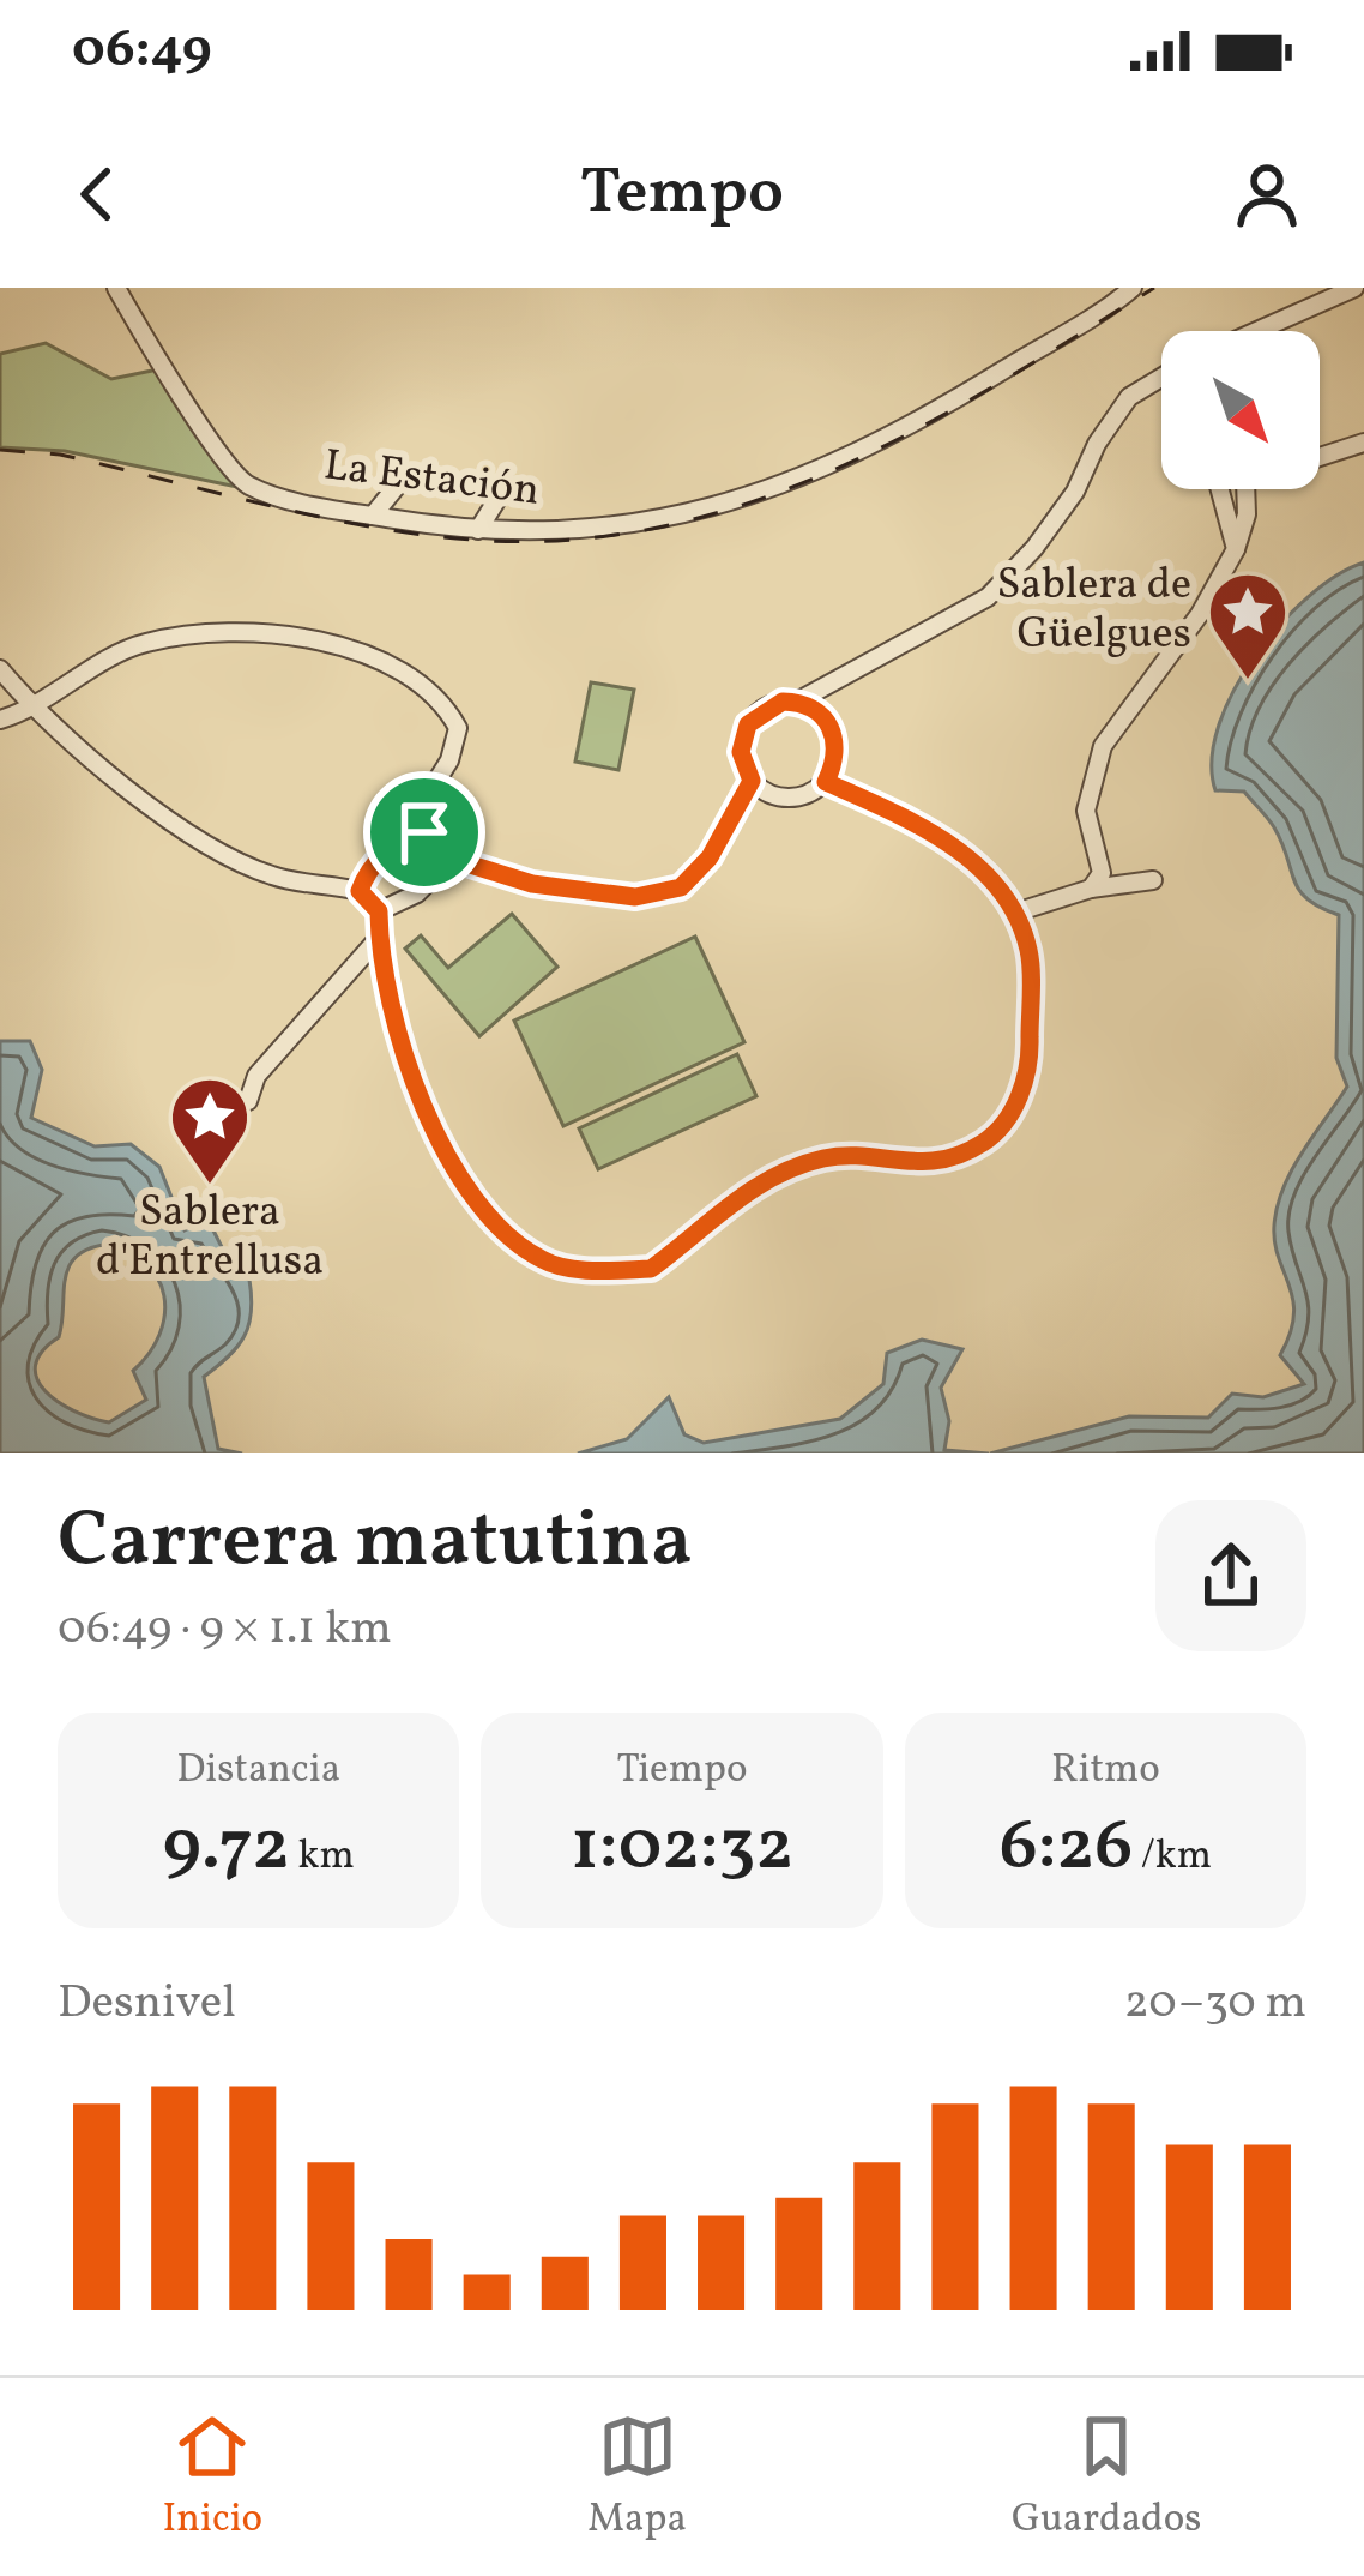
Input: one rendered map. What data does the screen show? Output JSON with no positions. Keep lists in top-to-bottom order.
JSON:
{
  "streets": {
    "street": ["La Estación"]
  },
  "places": {
    "place": ["Sablera de Güelgues", "Sablera d'Entrellusa"]
  },
  "north": "bottom right",
  "page": {
    "status": "06:49",
    "header": "Tempo",
    "heading": ["Carrera matutina", "06:49 · 9 × 1.1 km"],
    "stats": [
      ["Distancia", "9.72 km"],
      ["Tiempo", "1:02:32"],
      ["Ritmo", "6:26 /km"]
    ],
    "chart": ["Desnivel", "20–30 m"],
    "tabs": ["Inicio", "Mapa", "Guardados"]
  }
}
